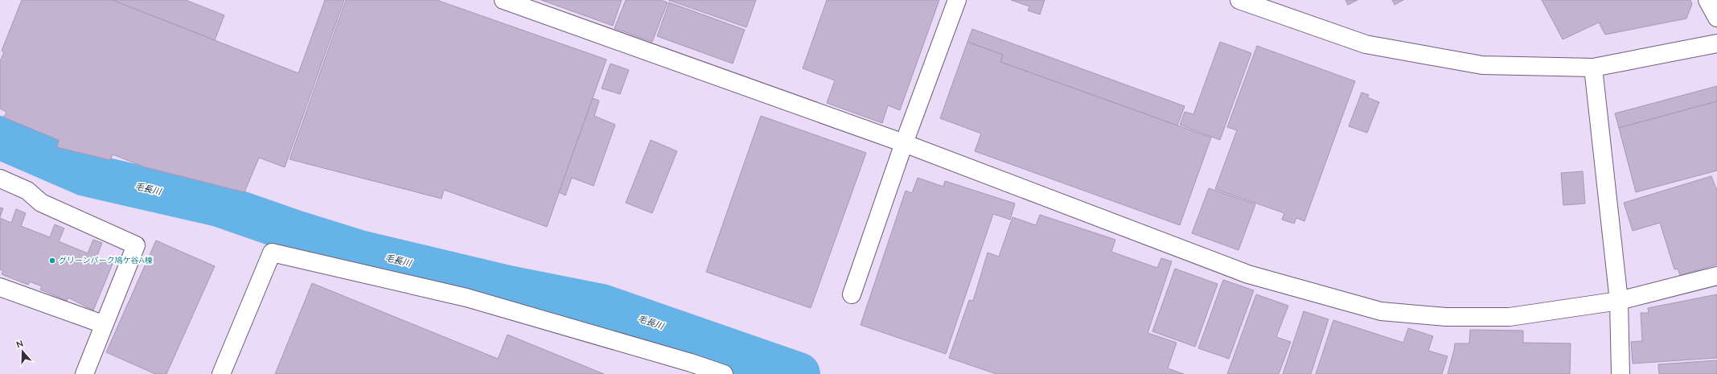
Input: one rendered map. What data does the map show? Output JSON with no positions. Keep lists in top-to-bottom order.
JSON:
{
  "water": ["毛長川"],
  "places": ["グリーンパーク鳩ケ谷A棟"],
  "north": "top"
}
